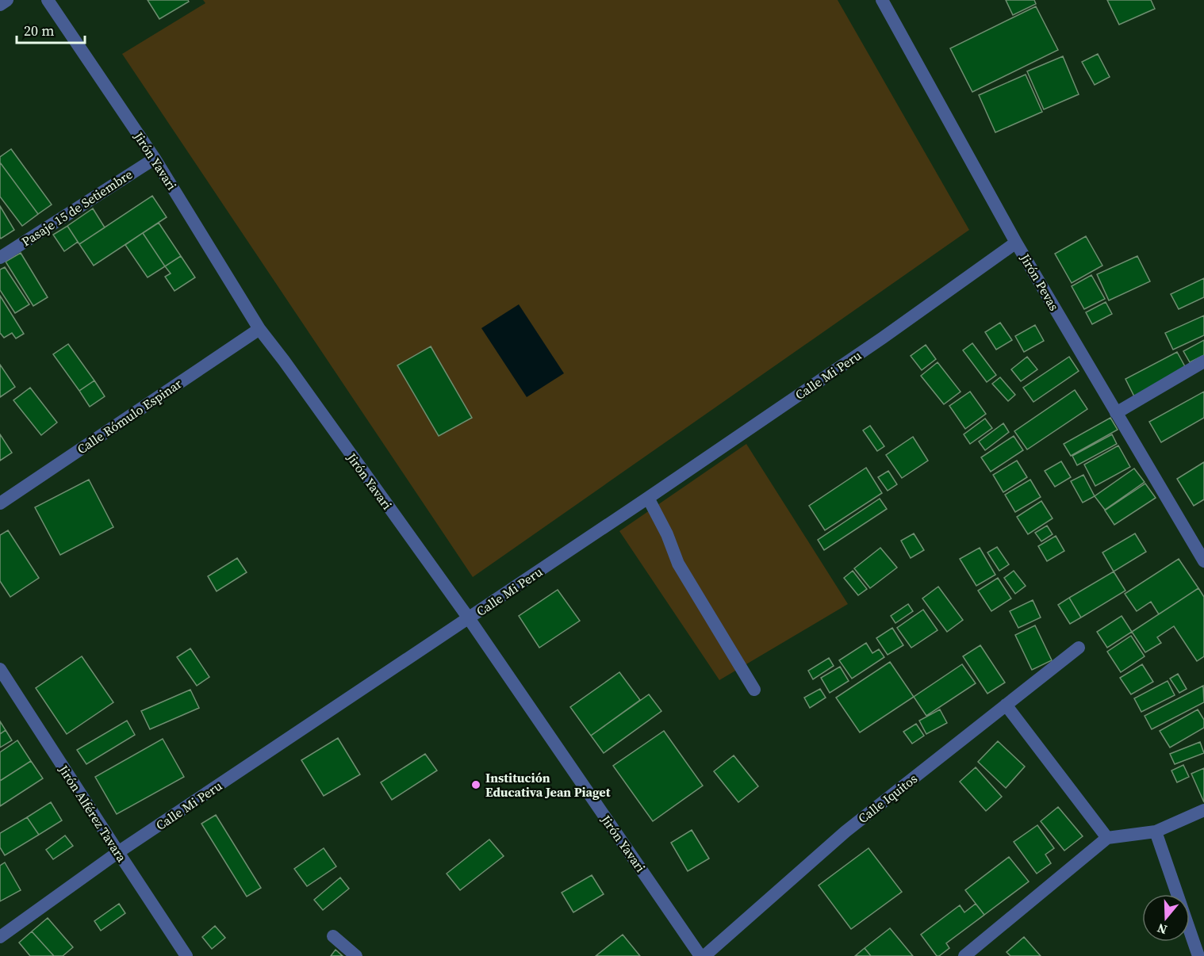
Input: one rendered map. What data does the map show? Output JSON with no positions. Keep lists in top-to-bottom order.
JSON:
{
  "streets": {
    "street": [
      "Jirón Yavari",
      "Pasaje 15 de Setiembre",
      "Jirón Pevas",
      "Calle Mi Peru",
      "Calle Rómulo Espinar",
      "Calle Iquitos",
      "Jirón Alférez Tavara"
    ]
  },
  "crossings": [
    ["Jirón Yavari", "Pasaje 15 de Setiembre"],
    ["Jirón Yavari", "Calle Mi Peru"],
    ["Jirón Yavari", "Calle Rómulo Espinar"],
    ["Jirón Yavari", "Calle Iquitos"],
    ["Jirón Pevas", "Calle Mi Peru"],
    ["Calle Mi Peru", "Jirón Alférez Tavara"]
  ],
  "places": ["Institución Educativa Jean Piaget"],
  "scale_bar": "20 m",
  "north": "bottom"
}
